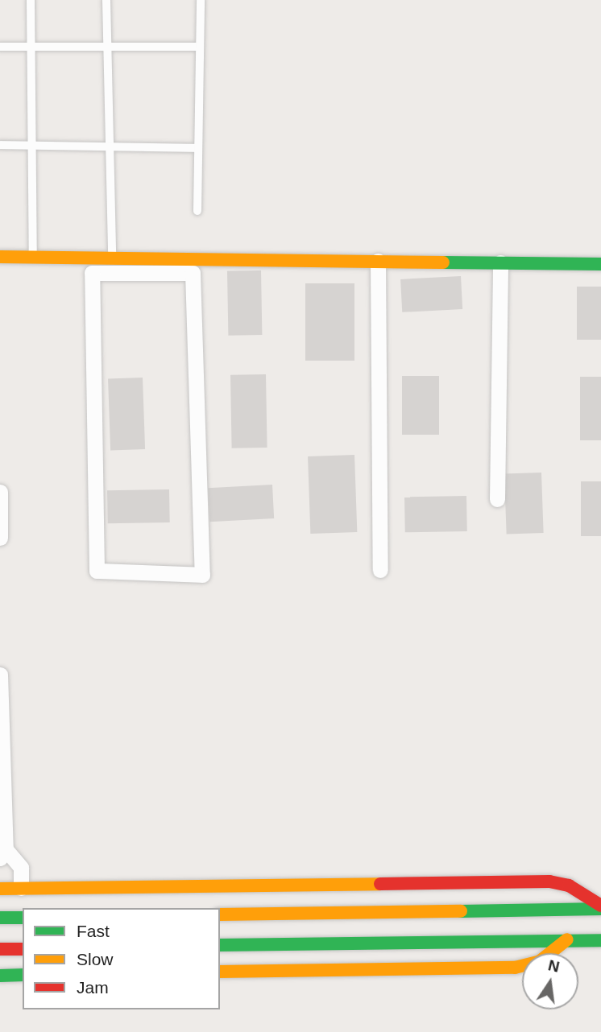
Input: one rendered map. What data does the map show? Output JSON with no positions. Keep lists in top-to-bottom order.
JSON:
{
  "legend": ["Fast", "Slow", "Jam"],
  "north": "top"
}
